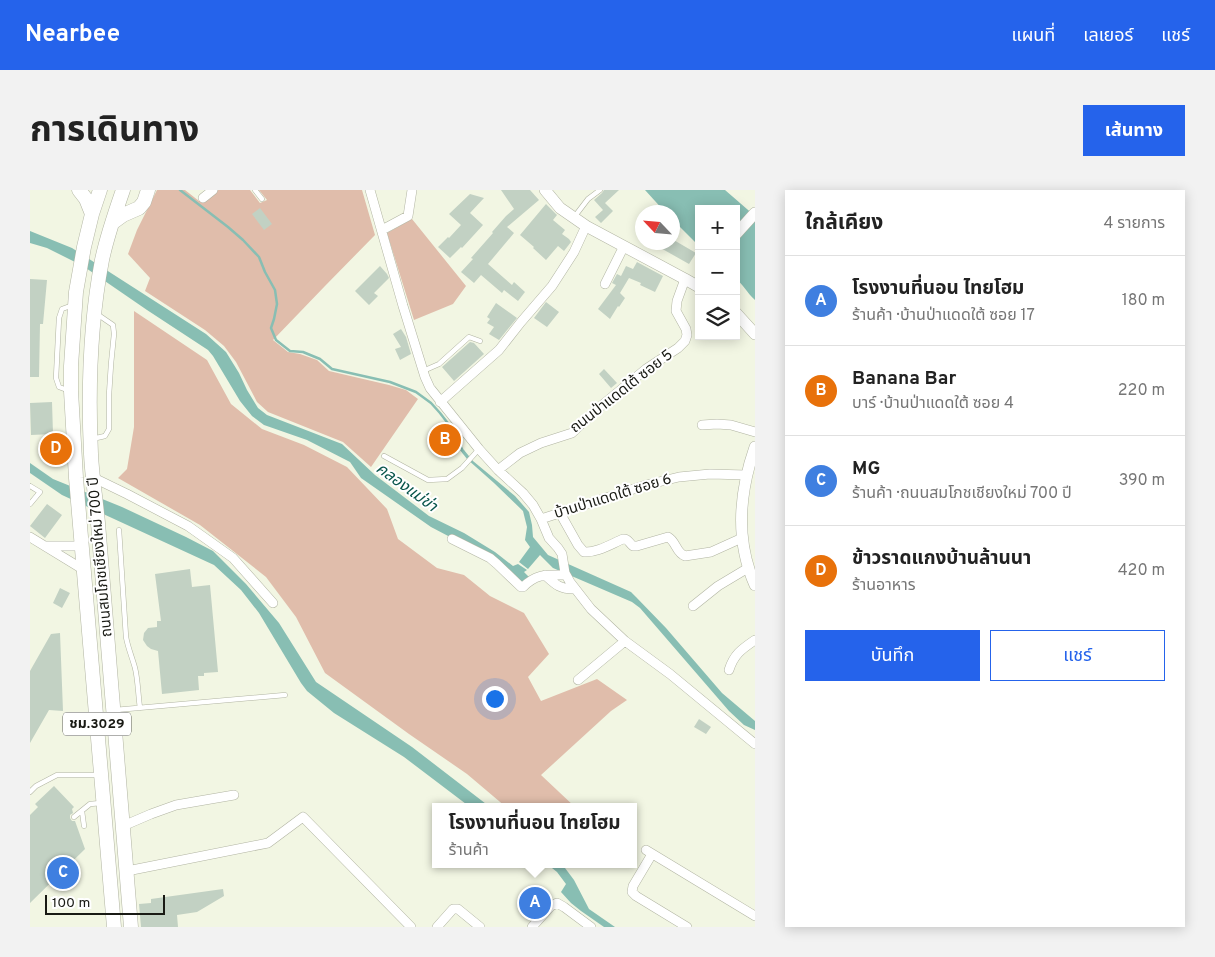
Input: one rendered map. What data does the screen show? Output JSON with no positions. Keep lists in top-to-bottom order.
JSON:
{
  "streets": {
    "main road": ["ถนนสมโภชเชียงใหม่ 700 ปี", "ชม.3029"],
    "street": ["ถนนป่าแดดใต้ ซอย 5", "บ้านป่าแดดใต้ ซอย 6"]
  },
  "water": ["คลองแม่ข่า"],
  "scale_bar": "100 m",
  "north": "top left",
  "page": {
    "header": "Nearbee",
    "nav": ["แผนที่", "เลเยอร์", "แชร์"],
    "title": "การเดินทาง",
    "buttons": [
      "เส้นทาง",
      ["บันทึก", "แชร์"]
    ],
    "heading": ["ใกล้เคียง", "4 รายการ"],
    "map_buttons": ["+", "−"],
    "list": [
      {
        "mark": "A",
        "name": "โรงงานที่นอน ไทยโฮม",
        "note": "ร้านค้า · บ้านป่าแดดใต้ ซอย 17",
        "value": "180 m"
      },
      {
        "mark": "B",
        "name": "Banana Bar",
        "note": "บาร์ · บ้านป่าแดดใต้ ซอย 4",
        "value": "220 m"
      },
      {
        "mark": "C",
        "name": "MG",
        "note": "ร้านค้า · ถนนสมโภชเชียงใหม่ 700 ปี",
        "value": "390 m"
      },
      {
        "mark": "D",
        "name": "ข้าวราดแกงบ้านล้านนา",
        "note": "ร้านอาหาร",
        "value": "420 m"
      }
    ],
    "pins": [
      "B",
      "D",
      "C",
      "A"
    ],
    "popup": ["โรงงานที่นอน ไทยโฮม", "ร้านค้า"],
    "scale": "100 m"
  }
}
